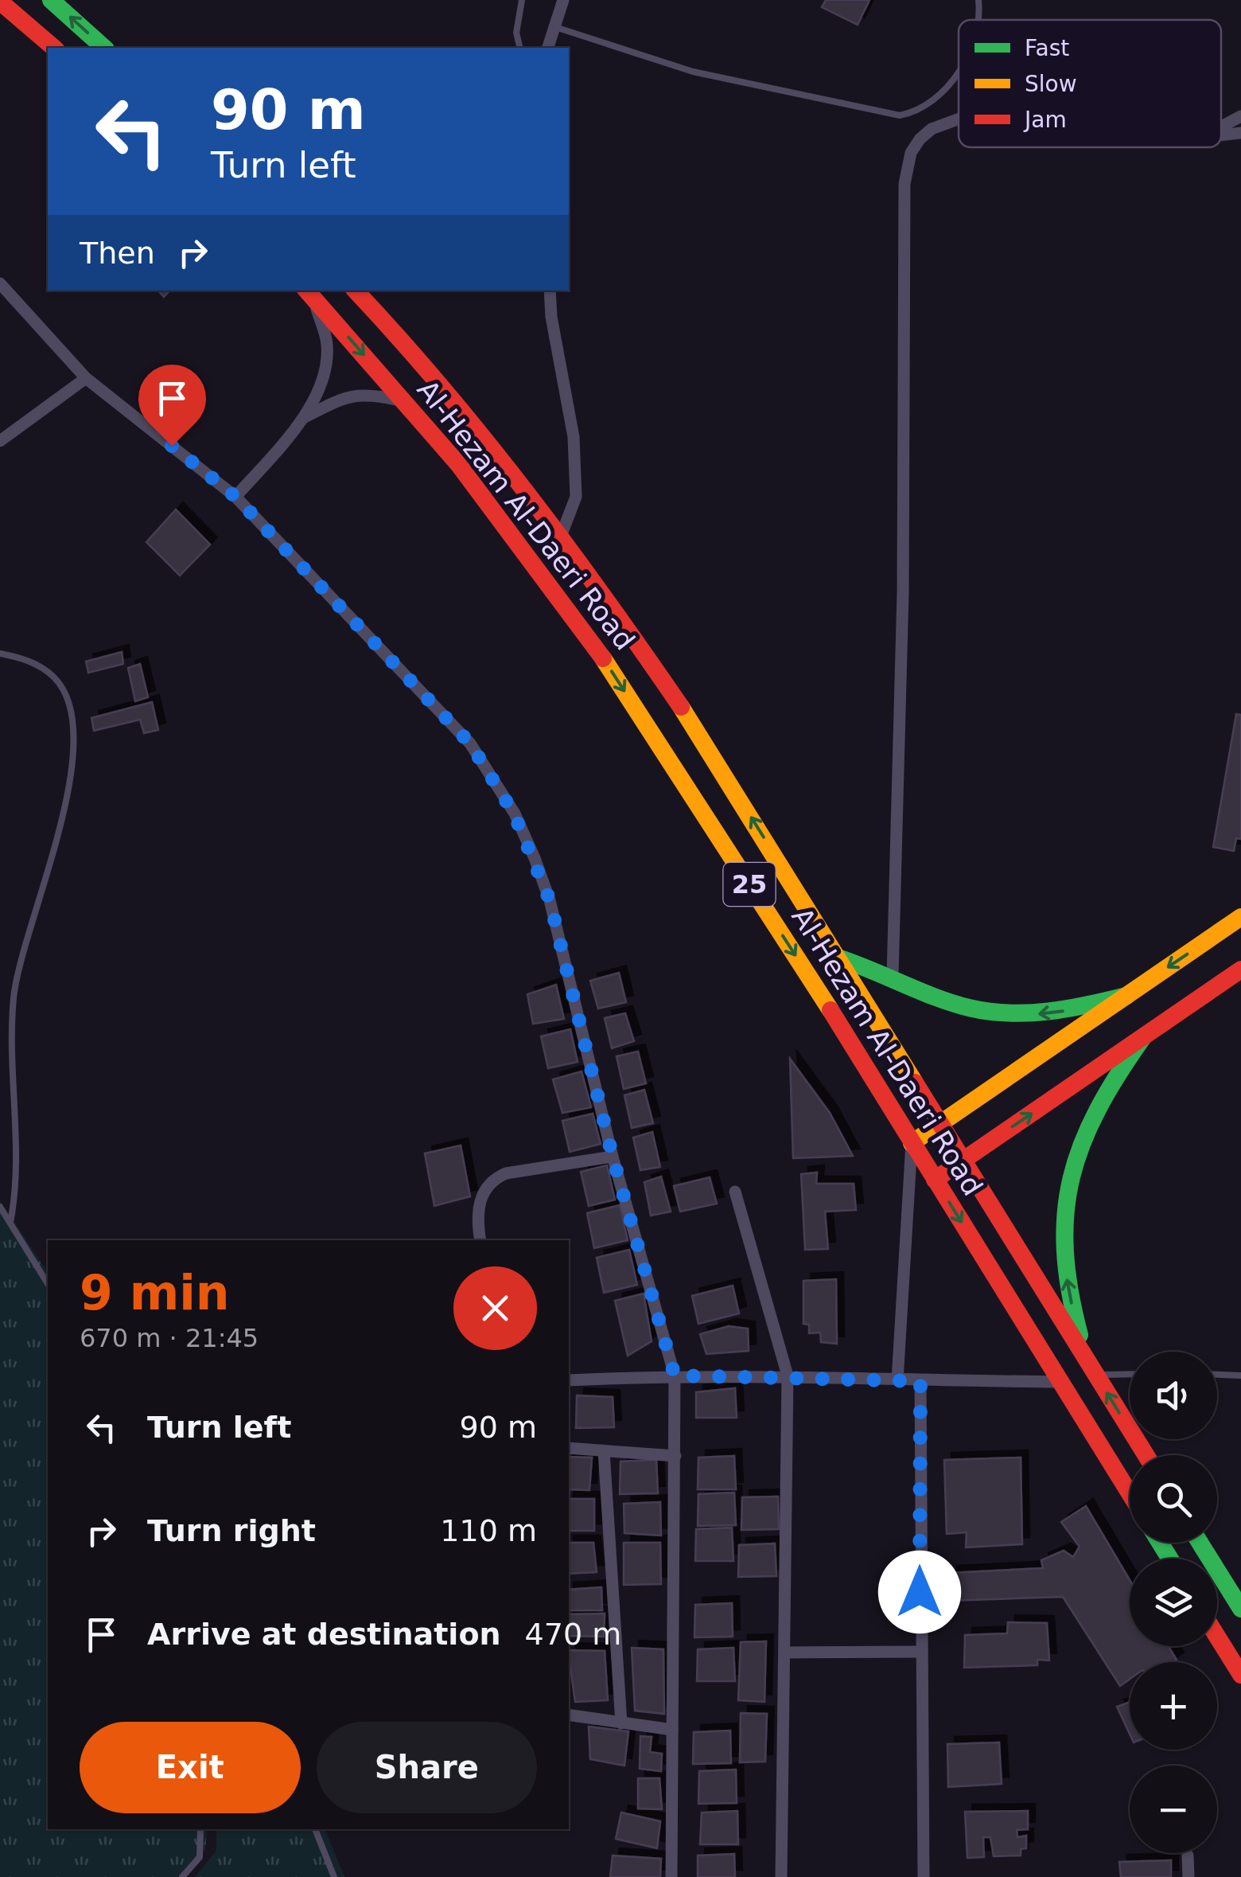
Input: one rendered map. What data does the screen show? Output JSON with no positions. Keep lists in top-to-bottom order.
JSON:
{
  "streets": {
    "main road": ["Al-Hezam Al-Daeri Road", "25"]
  },
  "legend": ["Fast", "Slow", "Jam"],
  "page": {
    "turn": ["90 m", "Turn left"],
    "then": "Then",
    "heading": ["9 min", "670 m · 21:45"],
    "map_buttons": ["+", "−"],
    "list": [
      {
        "name": "Turn left",
        "value": "90 m"
      },
      {
        "name": "Turn right",
        "value": "110 m"
      },
      {
        "name": "Arrive at destination",
        "value": "470 m"
      }
    ],
    "buttons": ["Exit", "Share"]
  }
}
